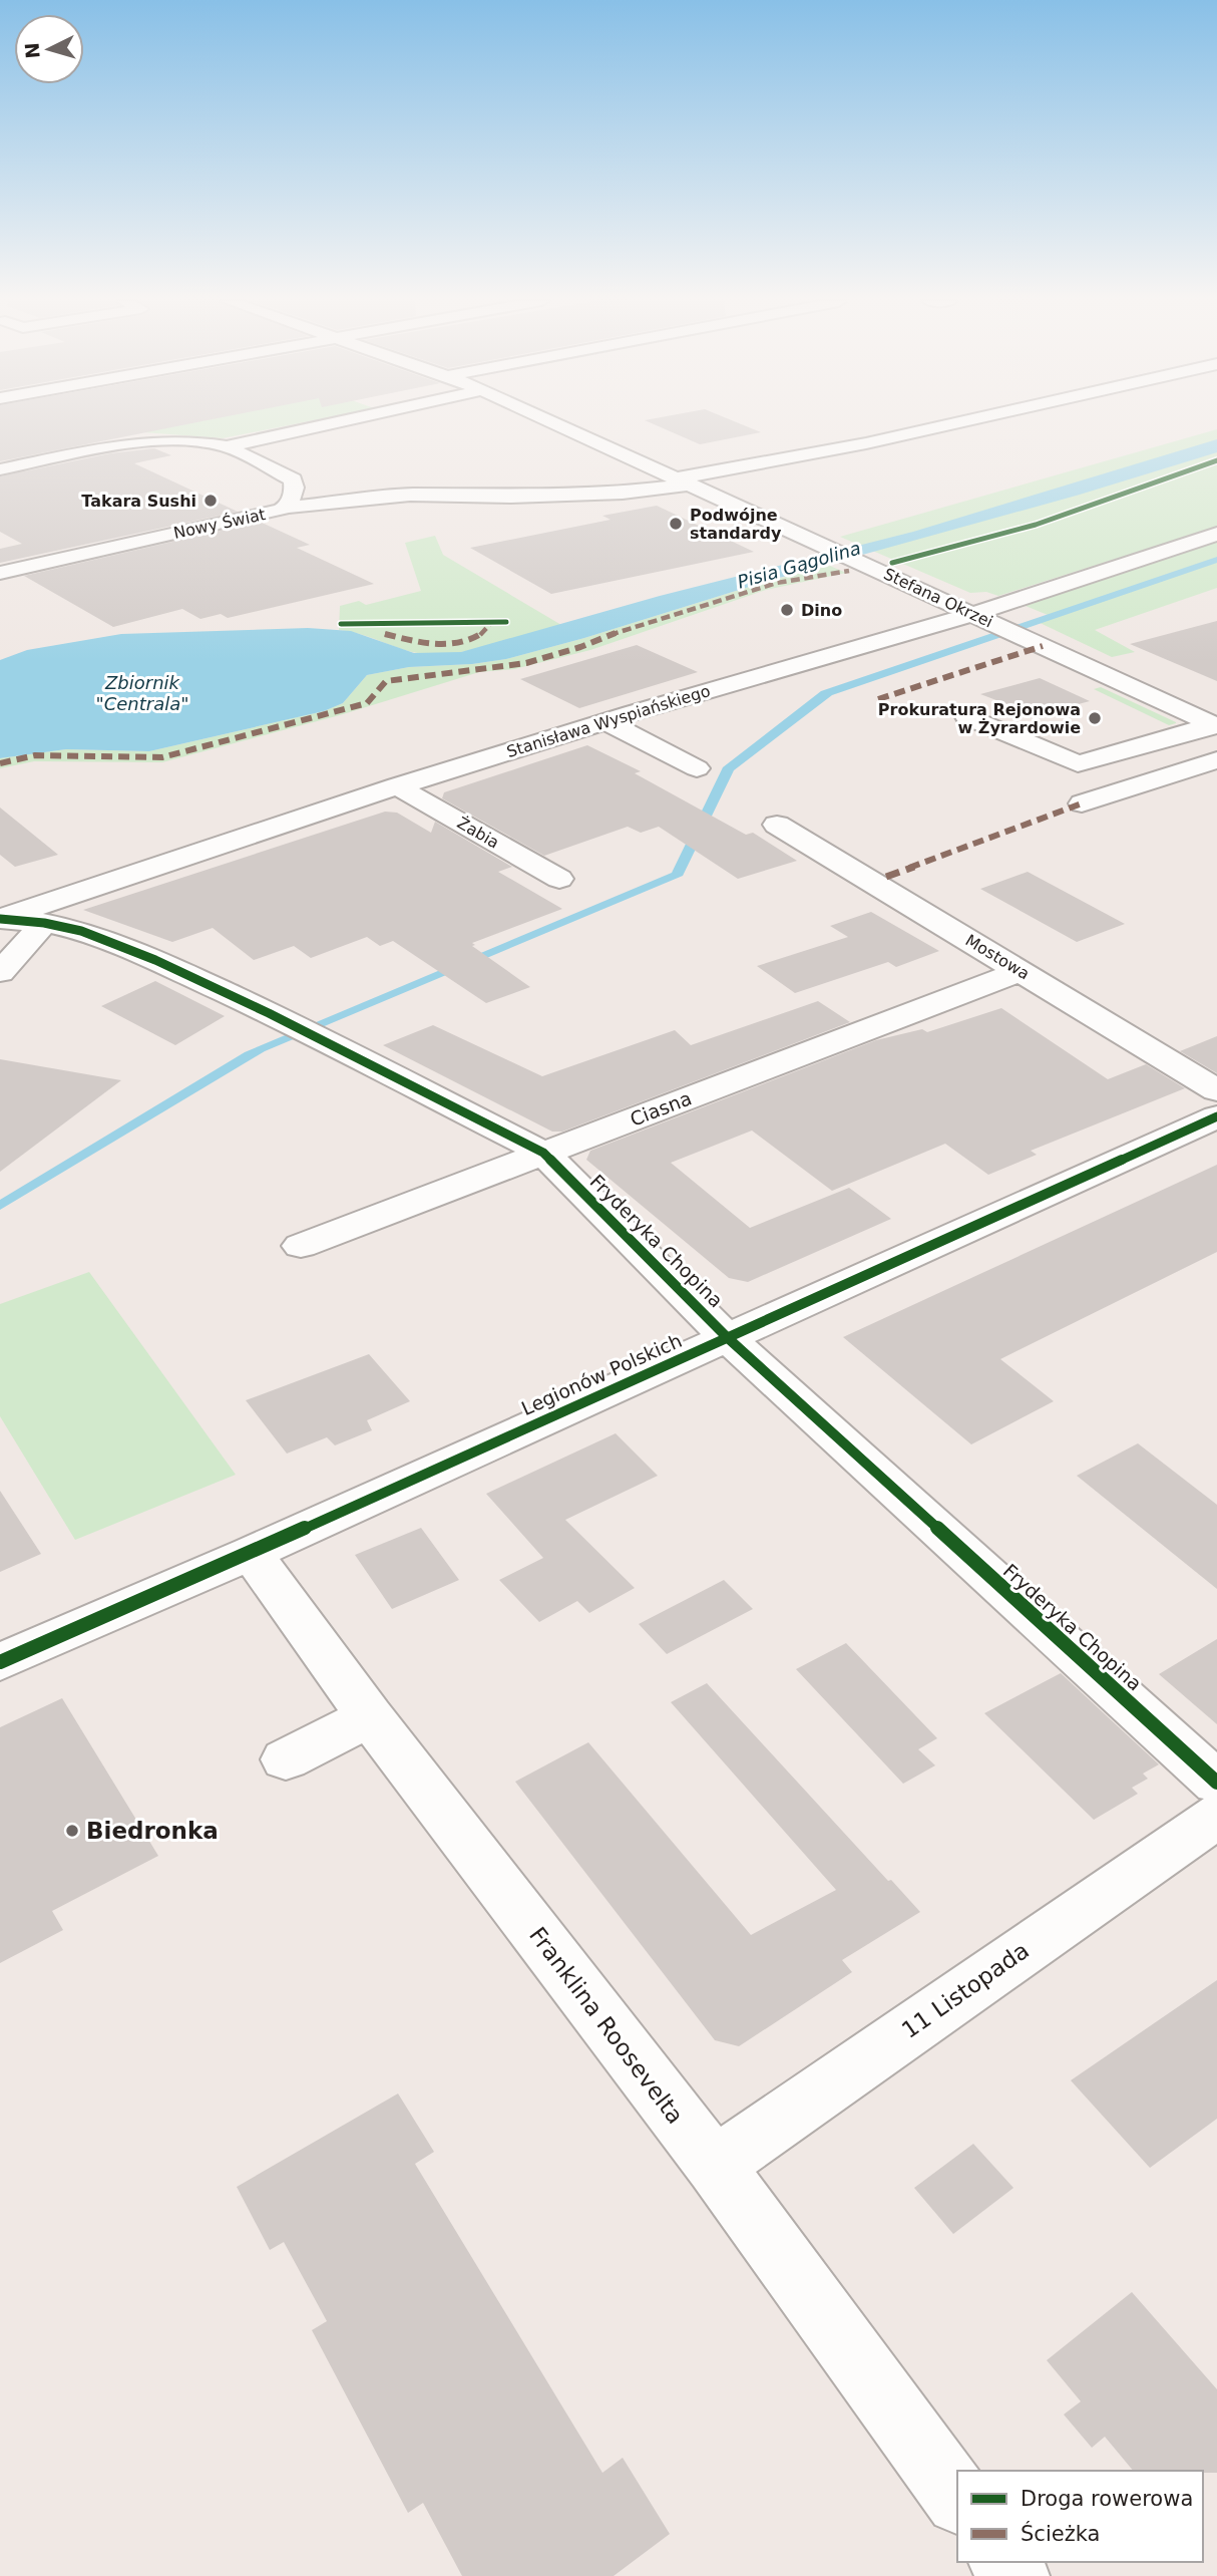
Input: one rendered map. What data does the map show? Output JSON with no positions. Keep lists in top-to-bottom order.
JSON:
{
  "streets": {
    "street": [
      "Nowy Świat",
      "Stefana Okrzei",
      "Stanisława Wyspiańskiego",
      "Żabia",
      "Mostowa",
      "Ciasna",
      "Fryderyka Chopina",
      "Legionów Polskich",
      "11 Listopada",
      "Franklina Roosevelta"
    ]
  },
  "crossings": [
    ["Stefana Okrzei", "Stanisława Wyspiańskiego"],
    ["Stanisława Wyspiańskiego", "Żabia"],
    ["Stanisława Wyspiańskiego", "Fryderyka Chopina"],
    ["Mostowa", "Ciasna"],
    ["Ciasna", "Fryderyka Chopina"],
    ["Fryderyka Chopina", "Legionów Polskich"],
    ["Legionów Polskich", "Franklina Roosevelta"],
    ["11 Listopada", "Franklina Roosevelta"]
  ],
  "water": ["Pisia Gągolina", "Zbiornik \"Centrala\""],
  "places": [
    "Takara Sushi",
    "Podwójne standardy",
    "Dino",
    "Prokuratura Rejonowa w Żyrardowie",
    "Biedronka"
  ],
  "legend": ["Droga rowerowa", "Ścieżka"],
  "north": "left"
}
